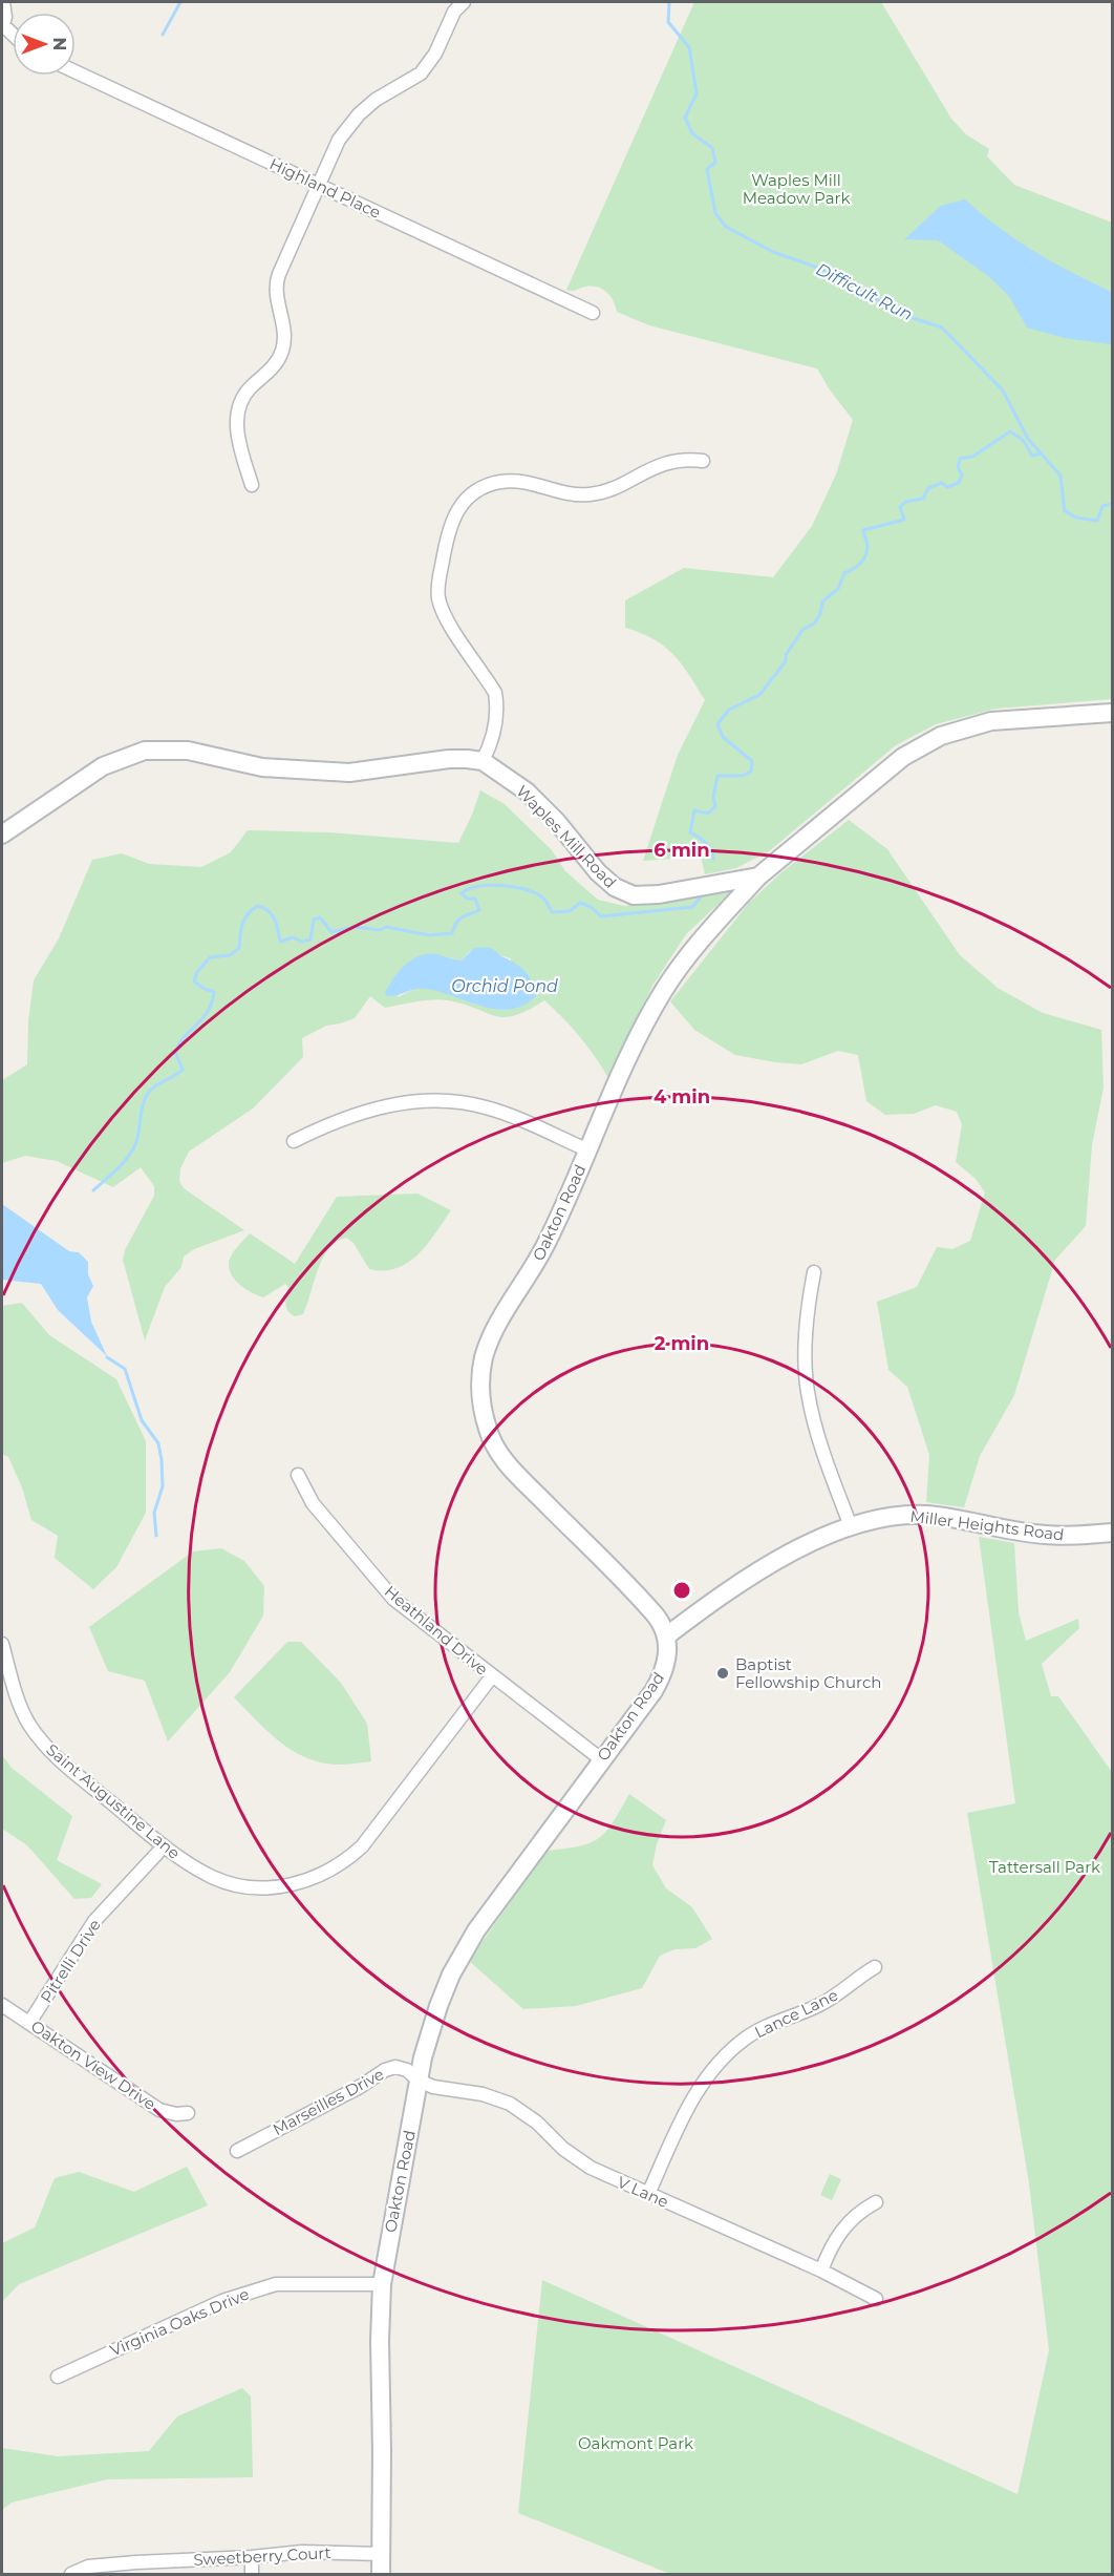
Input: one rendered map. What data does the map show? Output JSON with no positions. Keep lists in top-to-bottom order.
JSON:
{
  "streets": {
    "street": [
      "Highland Place",
      "Waples Mill Road",
      "Oakton Road",
      "Miller Heights Road",
      "Heathland Drive",
      "Saint Augustine Lane",
      "Pitrelli Drive",
      "Lance Lane",
      "Oakton View Drive",
      "Marseilles Drive",
      "V Lane",
      "Virginia Oaks Drive",
      "Sweetberry Court"
    ]
  },
  "crossings": [
    ["Waples Mill Road", "Oakton Road"],
    ["Oakton Road", "Miller Heights Road"],
    ["Oakton Road", "Heathland Drive"],
    ["Oakton Road", "Marseilles Drive"],
    ["Oakton Road", "V Lane"],
    ["Oakton Road", "Virginia Oaks Drive"],
    ["Oakton Road", "Sweetberry Court"],
    ["Heathland Drive", "Saint Augustine Lane"],
    ["Saint Augustine Lane", "Pitrelli Drive"],
    ["Pitrelli Drive", "Oakton View Drive"],
    ["Lance Lane", "V Lane"],
    ["Marseilles Drive", "V Lane"]
  ],
  "water": ["Difficult Run", "Orchid Pond"],
  "parks": ["Waples Mill Meadow Park", "Tattersall Park", "Oakmont Park"],
  "places": ["Baptist Fellowship Church"],
  "north": "right",
  "rings": ["6 min", "4 min", "2 min"]
}
